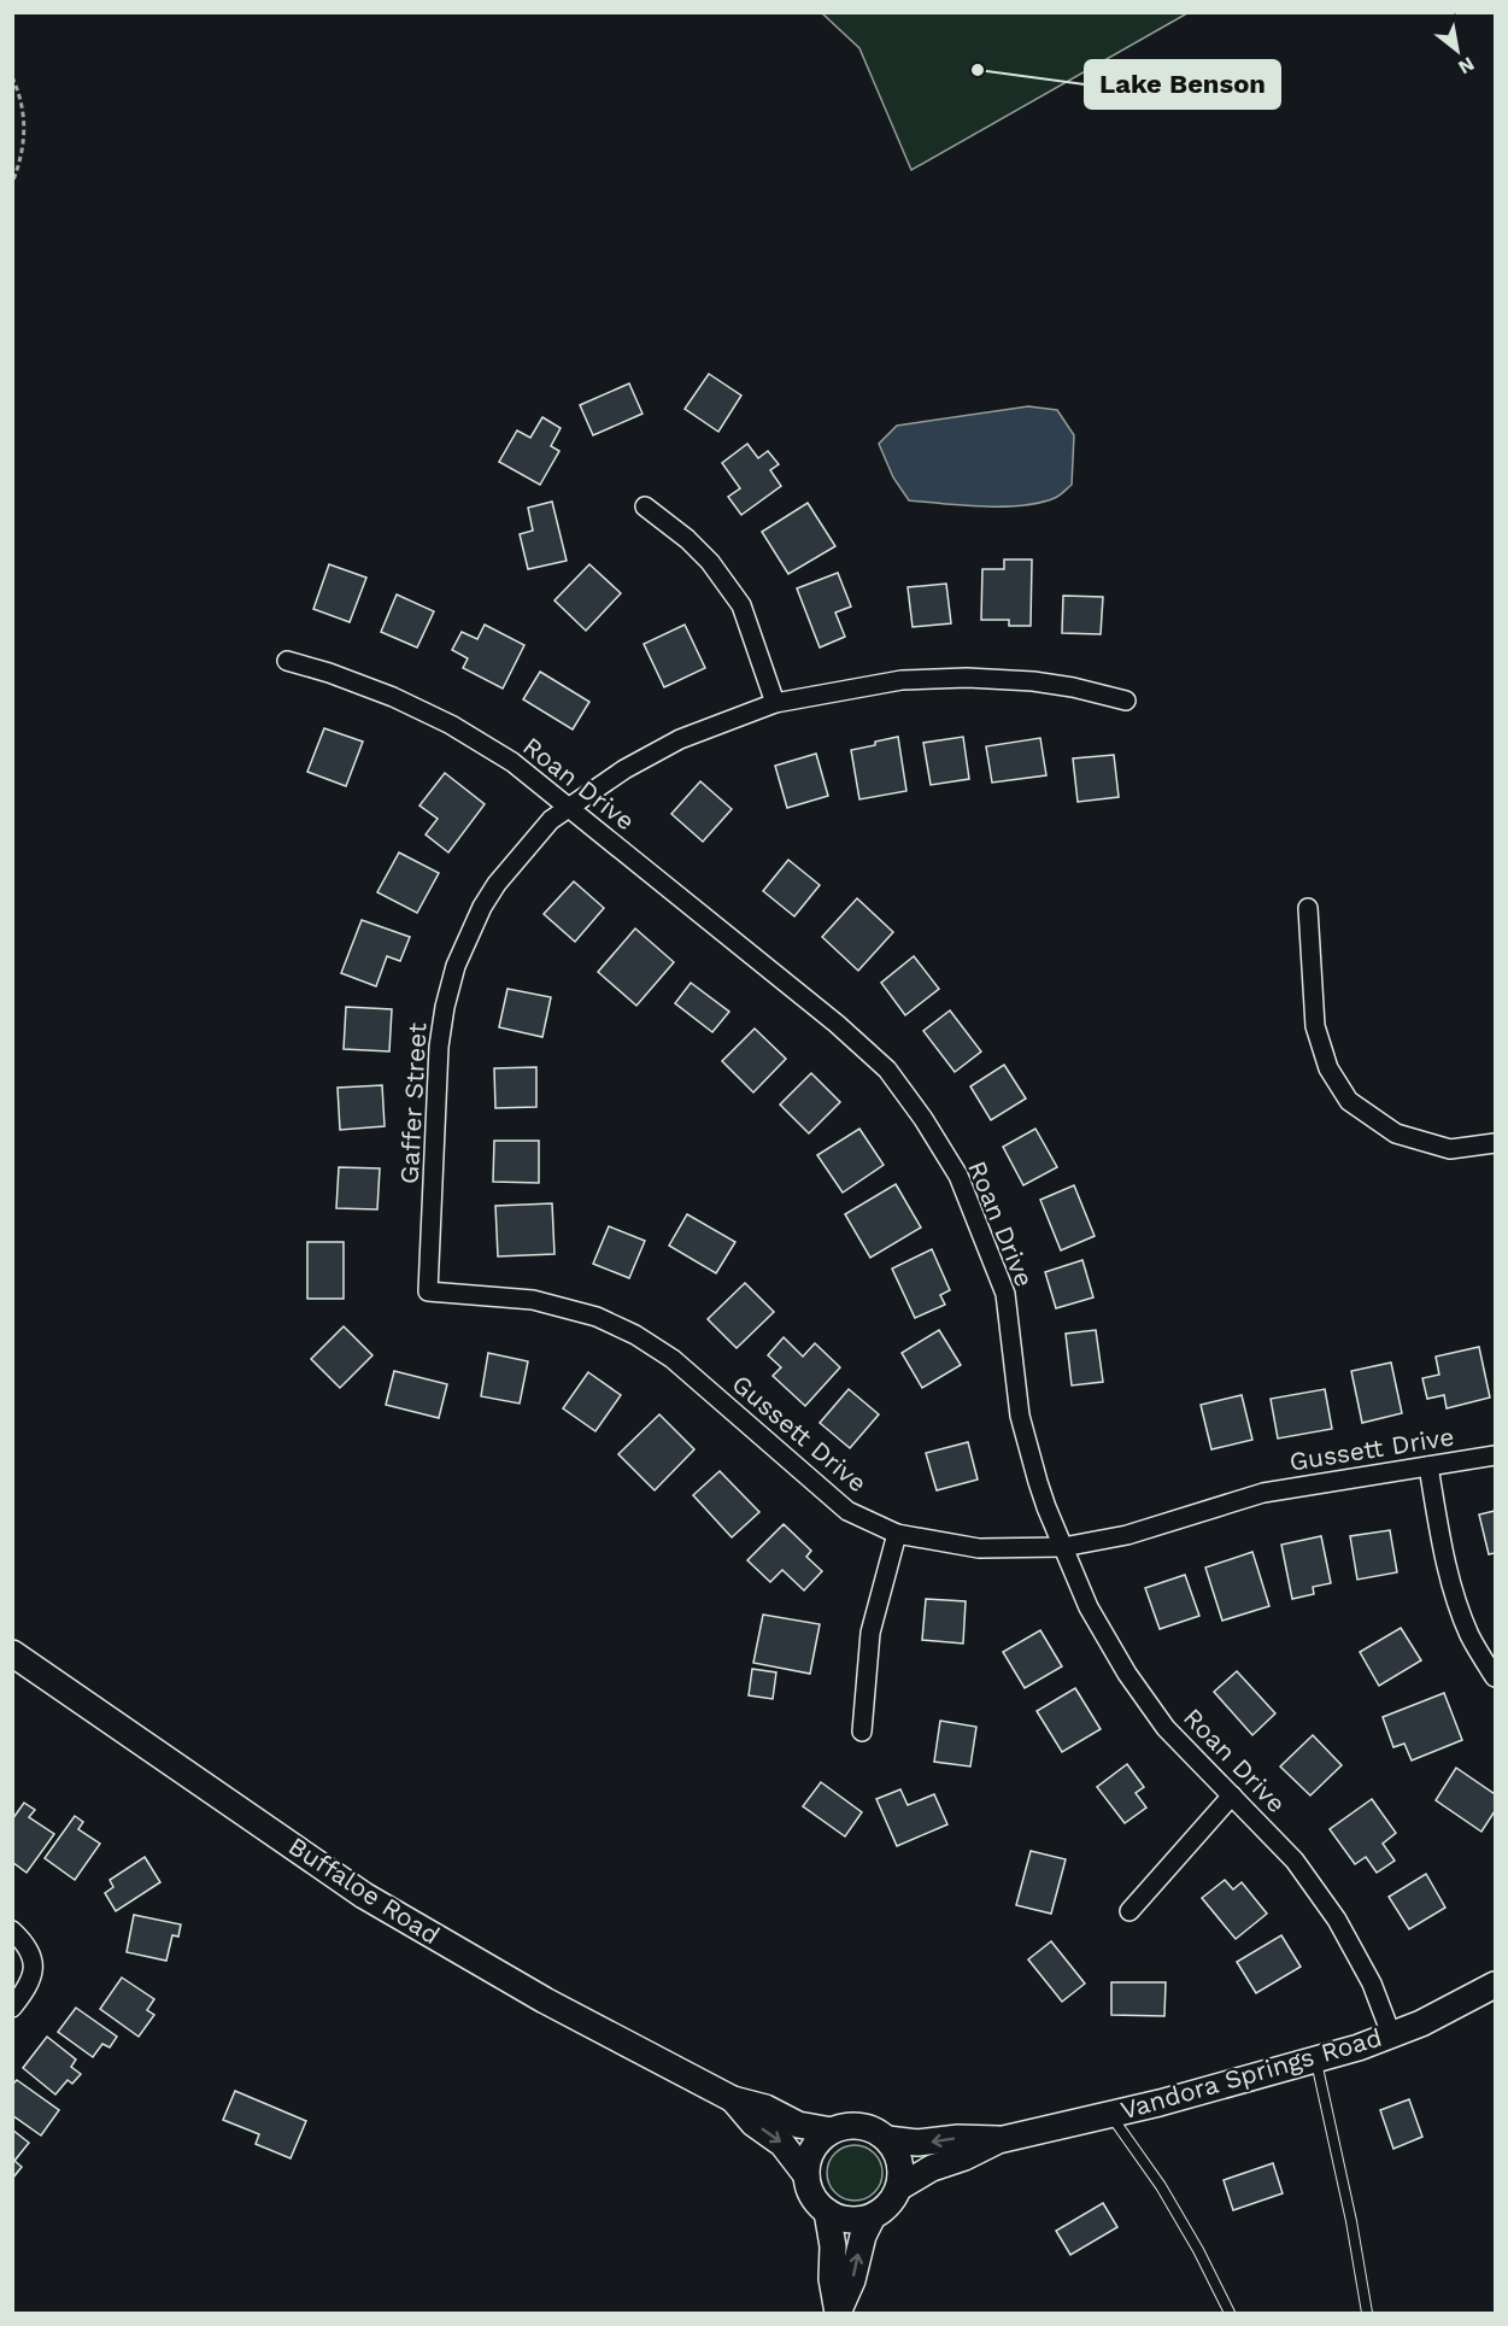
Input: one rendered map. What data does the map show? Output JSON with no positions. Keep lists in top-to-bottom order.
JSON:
{
  "streets": {
    "street": [
      "Roan Drive",
      "Gaffer Street",
      "Gussett Drive",
      "Buffaloe Road",
      "Vandora Springs Road"
    ]
  },
  "crossings": [
    ["Roan Drive", "Gaffer Street"],
    ["Roan Drive", "Gussett Drive"],
    ["Roan Drive", "Vandora Springs Road"],
    ["Gaffer Street", "Gussett Drive"],
    ["Buffaloe Road", "Vandora Springs Road"]
  ],
  "places": ["Lake Benson"],
  "north": "bottom right"
}
